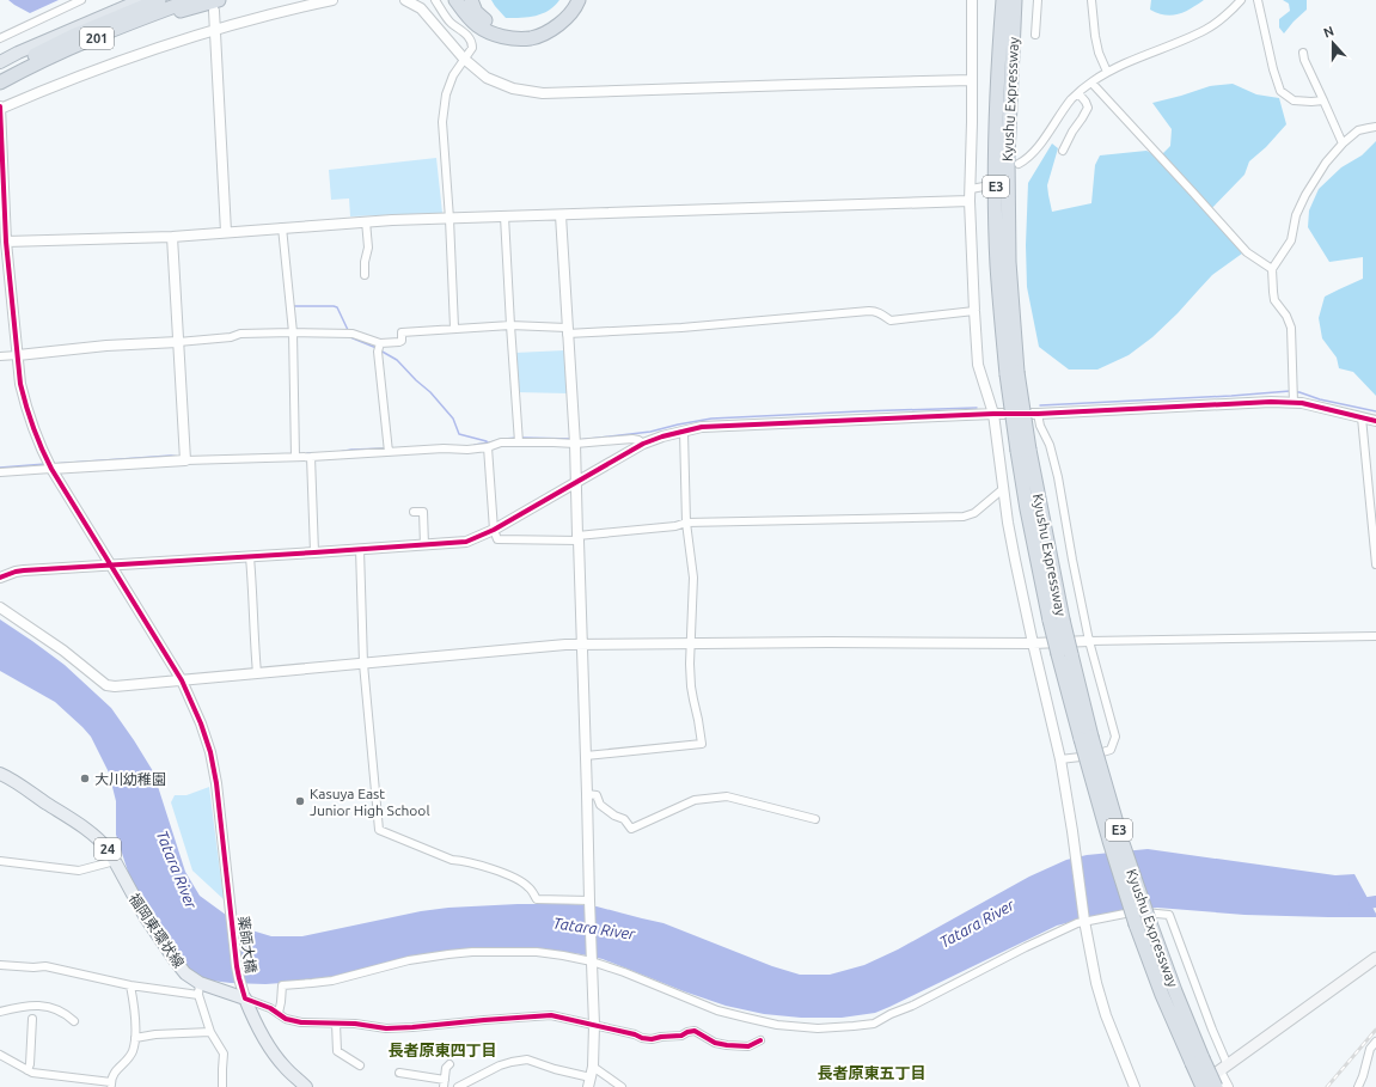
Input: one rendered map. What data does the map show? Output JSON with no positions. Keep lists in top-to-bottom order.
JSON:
{
  "streets": {
    "highway": ["201", "Kyushu Expressway", "E3"],
    "main road": ["24", "福岡東環状線"],
    "street": ["薬師大橋"]
  },
  "crossings": [
    ["福岡東環状線", "薬師大橋"]
  ],
  "districts": ["長者原東四丁目", "長者原東五丁目"],
  "water": ["Tatara River"],
  "places": ["大川幼稚園", "Kasuya East Junior High School"],
  "north": "top"
}
